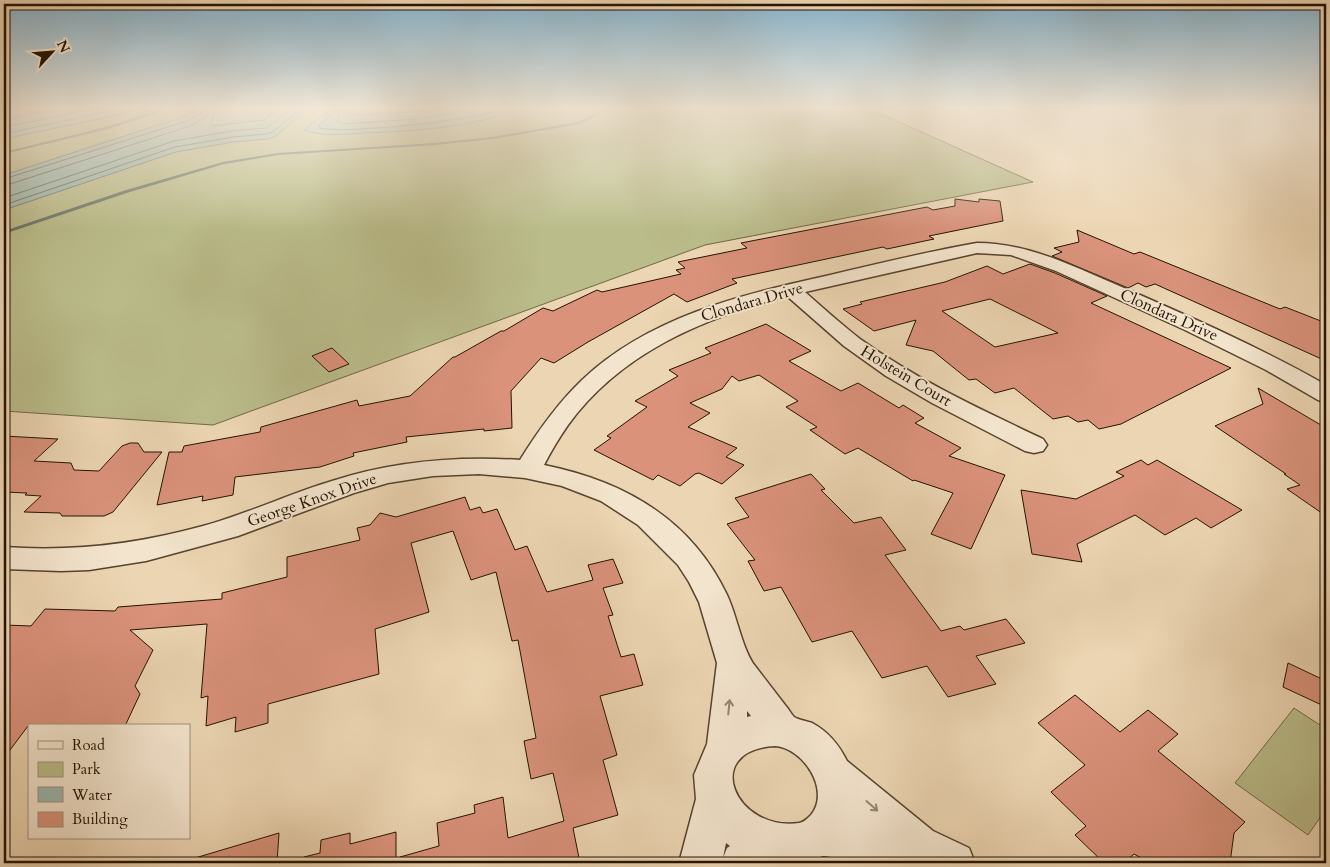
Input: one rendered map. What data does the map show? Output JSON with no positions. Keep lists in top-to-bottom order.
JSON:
{
  "streets": {
    "street": ["Clondara Drive", "Holstein Court", "George Knox Drive"]
  },
  "crossings": [
    ["Clondara Drive", "Holstein Court"],
    ["Clondara Drive", "George Knox Drive"]
  ],
  "legend": [
    "Road",
    "Park",
    "Water",
    "Building"
  ],
  "north": "top right"
}
